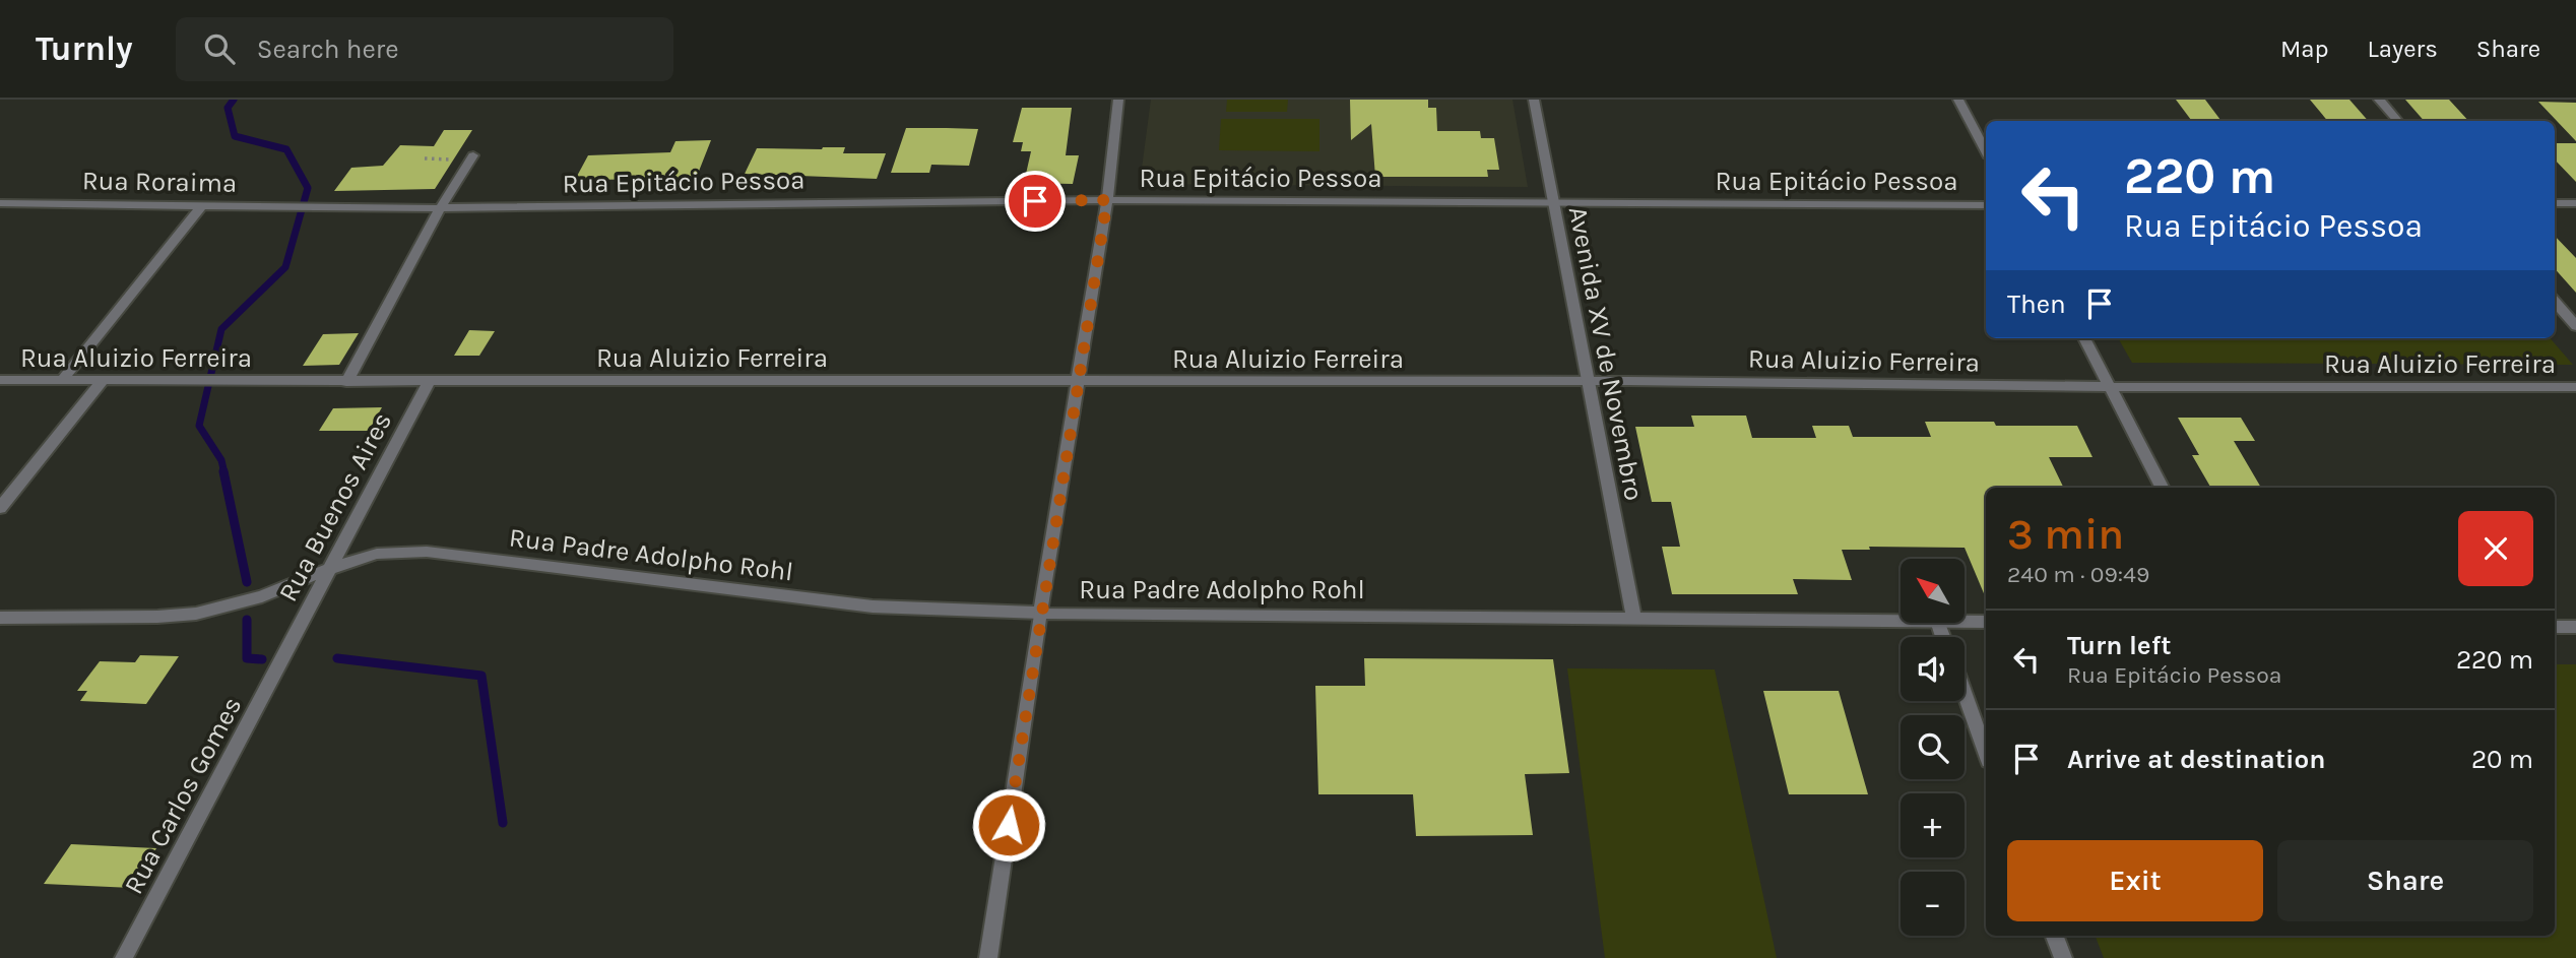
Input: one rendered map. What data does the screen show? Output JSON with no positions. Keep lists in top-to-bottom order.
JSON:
{
  "streets": {
    "street": [
      "Rua Epitácio Pessoa",
      "Rua Roraima",
      "Avenida XV de Novembro",
      "Rua Aluizio Ferreira",
      "Rua Buenos Aires",
      "Rua Padre Adolpho Rohl",
      "Rua Carlos Gomes"
    ]
  },
  "crossings": [
    ["Rua Epitácio Pessoa", "Rua Roraima"],
    ["Rua Epitácio Pessoa", "Avenida XV de Novembro"],
    ["Rua Epitácio Pessoa", "Rua Buenos Aires"],
    ["Avenida XV de Novembro", "Rua Aluizio Ferreira"],
    ["Avenida XV de Novembro", "Rua Padre Adolpho Rohl"],
    ["Rua Aluizio Ferreira", "Rua Buenos Aires"],
    ["Rua Buenos Aires", "Rua Padre Adolpho Rohl"],
    ["Rua Buenos Aires", "Rua Carlos Gomes"]
  ],
  "north": "top left",
  "page": {
    "header": "Turnly",
    "search": "Search here",
    "nav": ["Map", "Layers", "Share"],
    "turn": ["220 m", "Rua Epitácio Pessoa"],
    "then": "Then",
    "heading": ["3 min", "240 m · 09:49"],
    "map_buttons": ["+", "−"],
    "list": [
      {
        "name": "Turn left",
        "note": "Rua Epitácio Pessoa",
        "value": "220 m"
      },
      {
        "name": "Arrive at destination",
        "value": "20 m"
      }
    ],
    "buttons": ["Exit", "Share"]
  }
}
